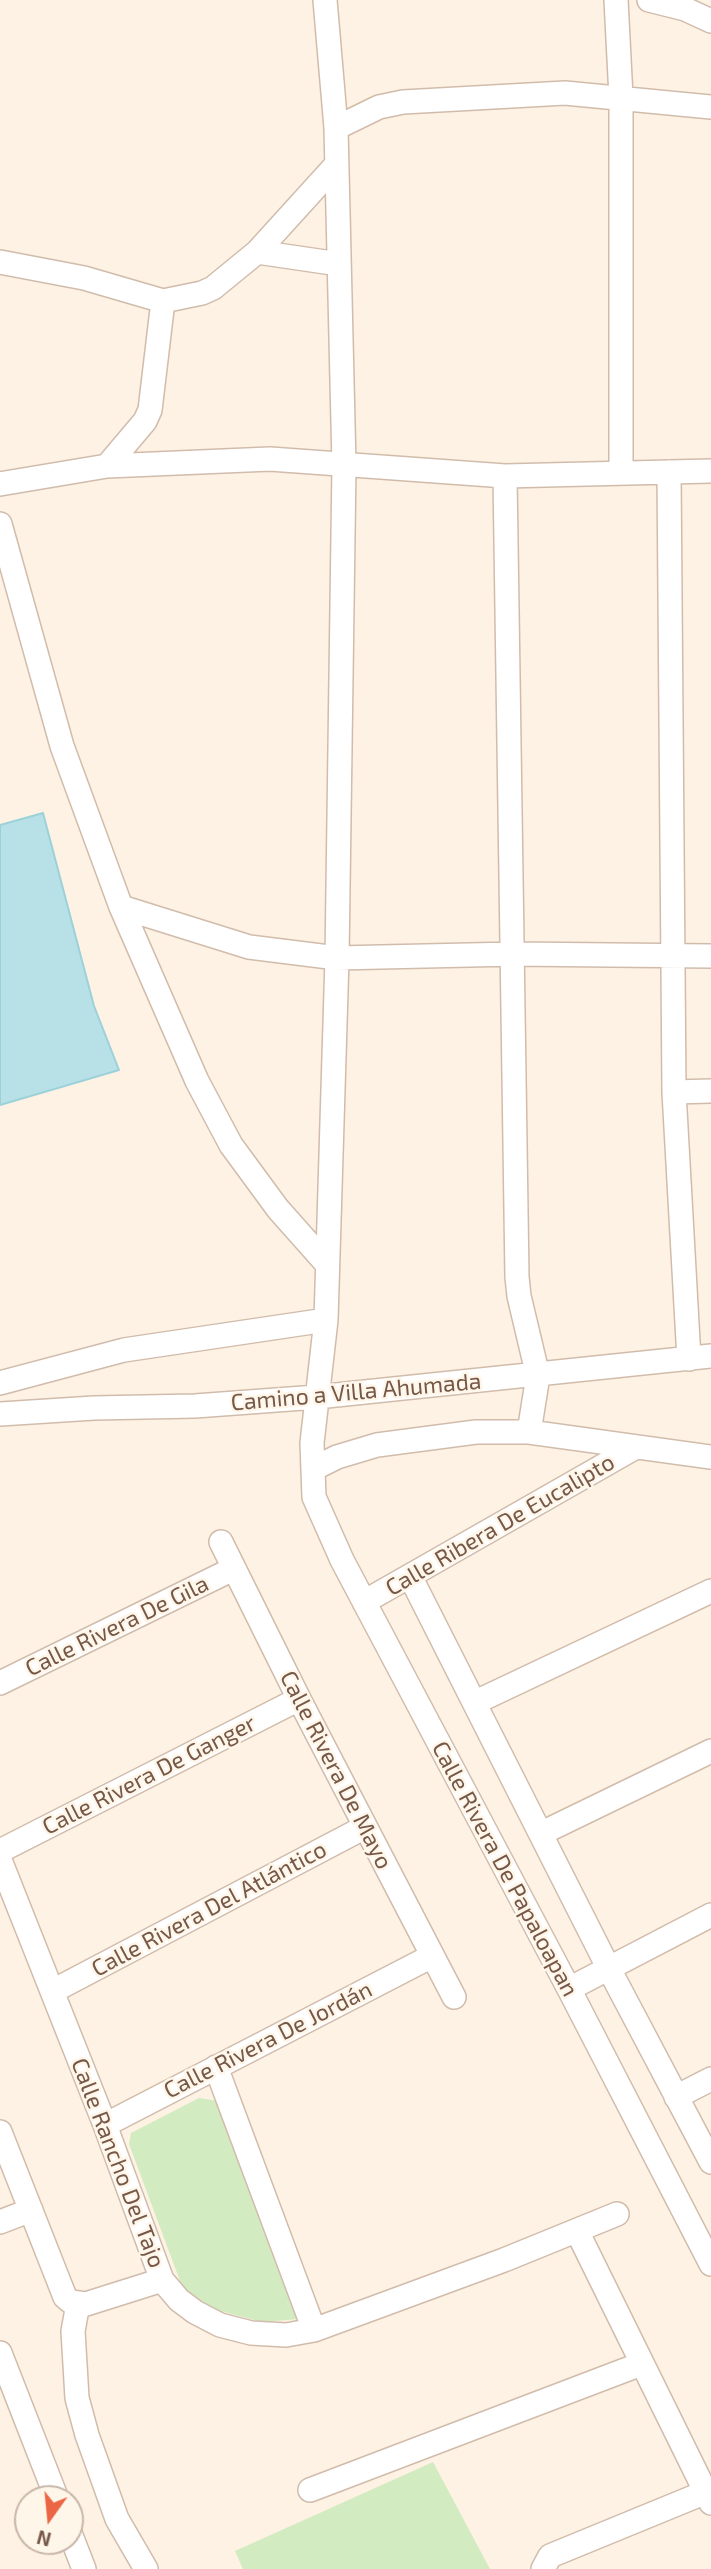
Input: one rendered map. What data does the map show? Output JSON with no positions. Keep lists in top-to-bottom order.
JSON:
{
  "streets": {
    "street": [
      "Camino a Villa Ahumada",
      "Calle Ribera De Eucalipto",
      "Calle Rivera De Gila",
      "Calle Rivera De Mayo",
      "Calle Rivera De Ganger",
      "Calle Rivera De Papaloapan",
      "Calle Rivera Del Atlántico",
      "Calle Rivera De Jordán",
      "Calle Rancho Del Tajo"
    ]
  },
  "crossings": [
    ["Camino a Villa Ahumada", "Calle Rivera De Papaloapan"],
    ["Calle Ribera De Eucalipto", "Calle Rivera De Papaloapan"],
    ["Calle Rivera De Gila", "Calle Rivera De Mayo"],
    ["Calle Rivera De Mayo", "Calle Rivera De Ganger"],
    ["Calle Rivera De Mayo", "Calle Rivera Del Atlántico"],
    ["Calle Rivera De Mayo", "Calle Rivera De Jordán"],
    ["Calle Rivera Del Atlántico", "Calle Rancho Del Tajo"],
    ["Calle Rivera De Jordán", "Calle Rancho Del Tajo"]
  ],
  "north": "bottom"
}
